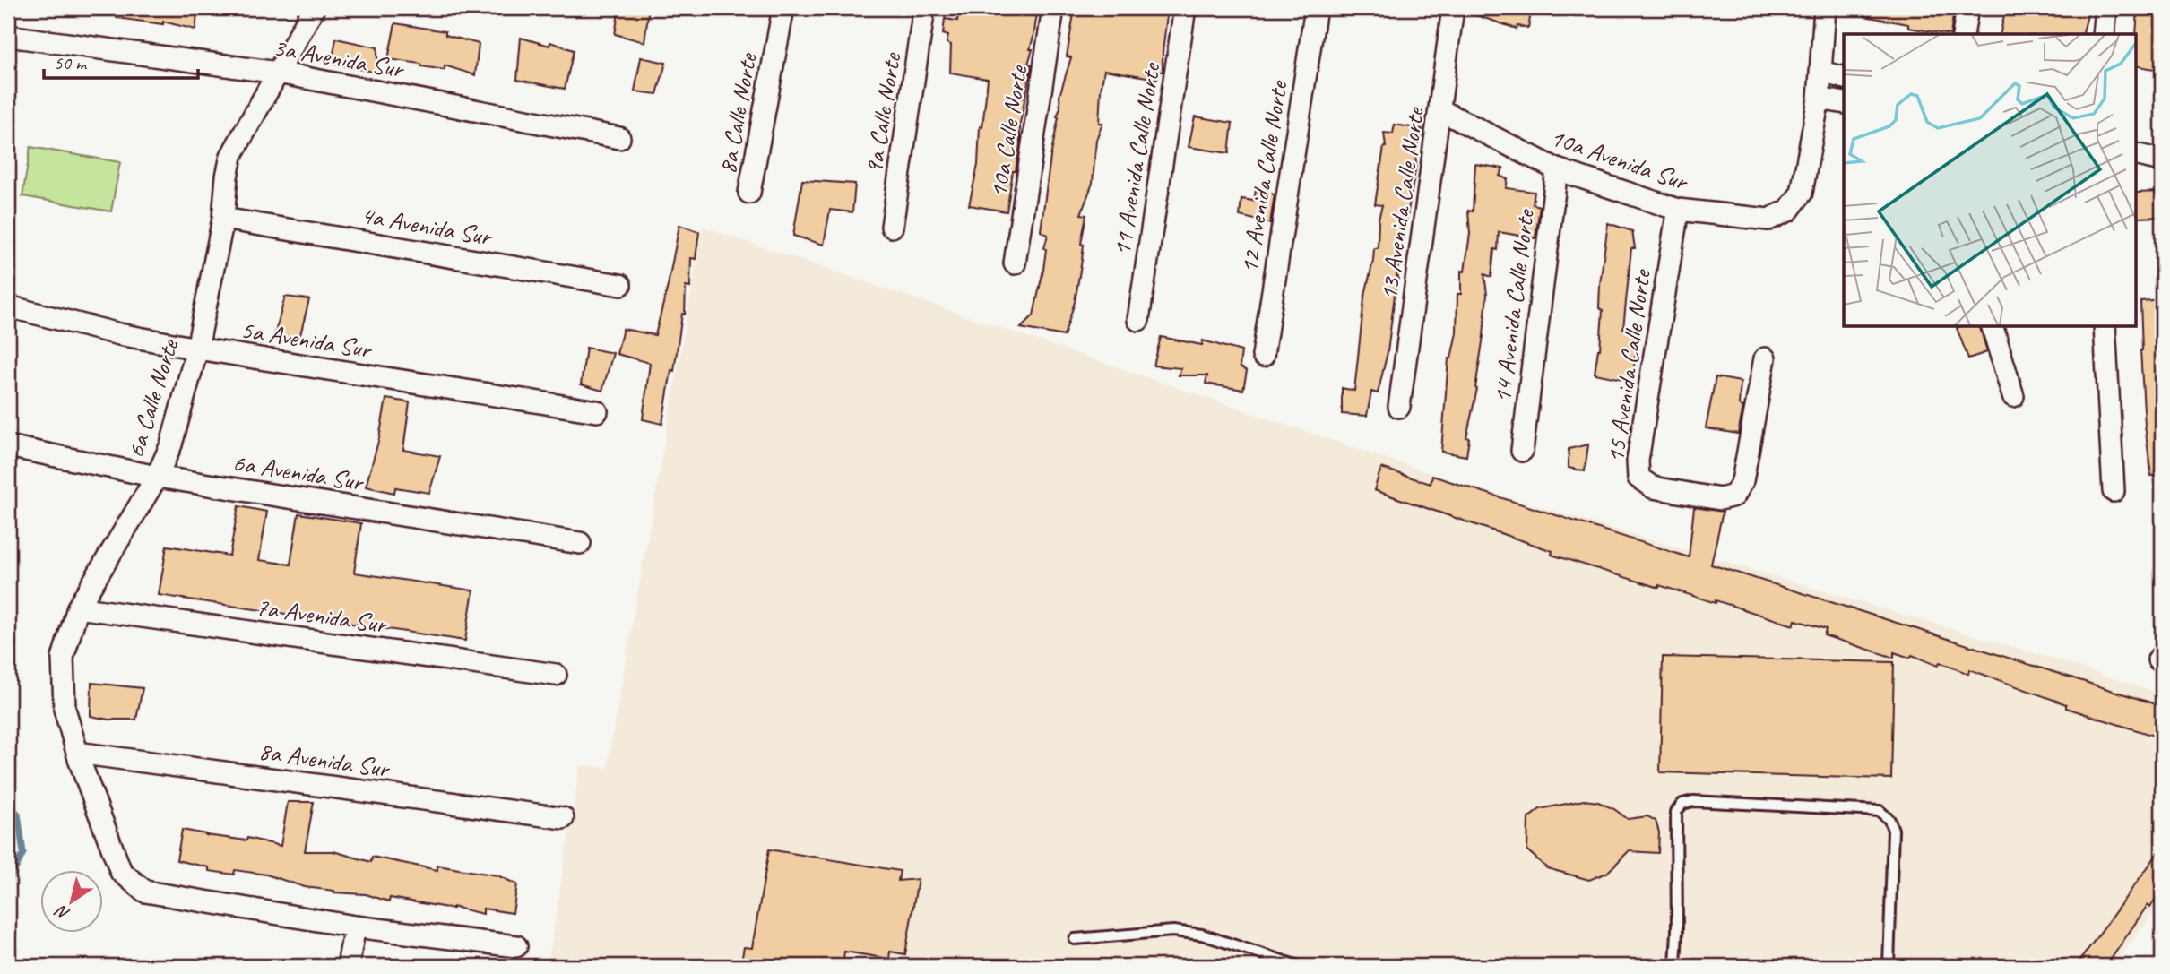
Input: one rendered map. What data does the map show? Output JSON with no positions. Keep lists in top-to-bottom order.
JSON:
{
  "streets": {
    "street": [
      "3a Avenida Sur",
      "8a Calle Norte",
      "9a Calle Norte",
      "10a Calle Norte",
      "10a Avenida Sur",
      "11 Avenida Calle Norte",
      "12 Avenida Calle Norte",
      "13 Avenida Calle Norte",
      "4a Avenida Sur",
      "14 Avenida Calle Norte",
      "5a Avenida Sur",
      "15 Avenida Calle Norte",
      "6a Calle Norte",
      "6a Avenida Sur",
      "7a Avenida Sur",
      "8a Avenida Sur"
    ]
  },
  "crossings": [
    ["3a Avenida Sur", "6a Calle Norte"],
    ["10a Avenida Sur", "13 Avenida Calle Norte"],
    ["10a Avenida Sur", "14 Avenida Calle Norte"],
    ["10a Avenida Sur", "15 Avenida Calle Norte"],
    ["4a Avenida Sur", "6a Calle Norte"],
    ["5a Avenida Sur", "6a Calle Norte"],
    ["6a Calle Norte", "6a Avenida Sur"],
    ["6a Calle Norte", "7a Avenida Sur"],
    ["6a Calle Norte", "8a Avenida Sur"]
  ],
  "scale_bar": "50 m",
  "north": "bottom left"
}
